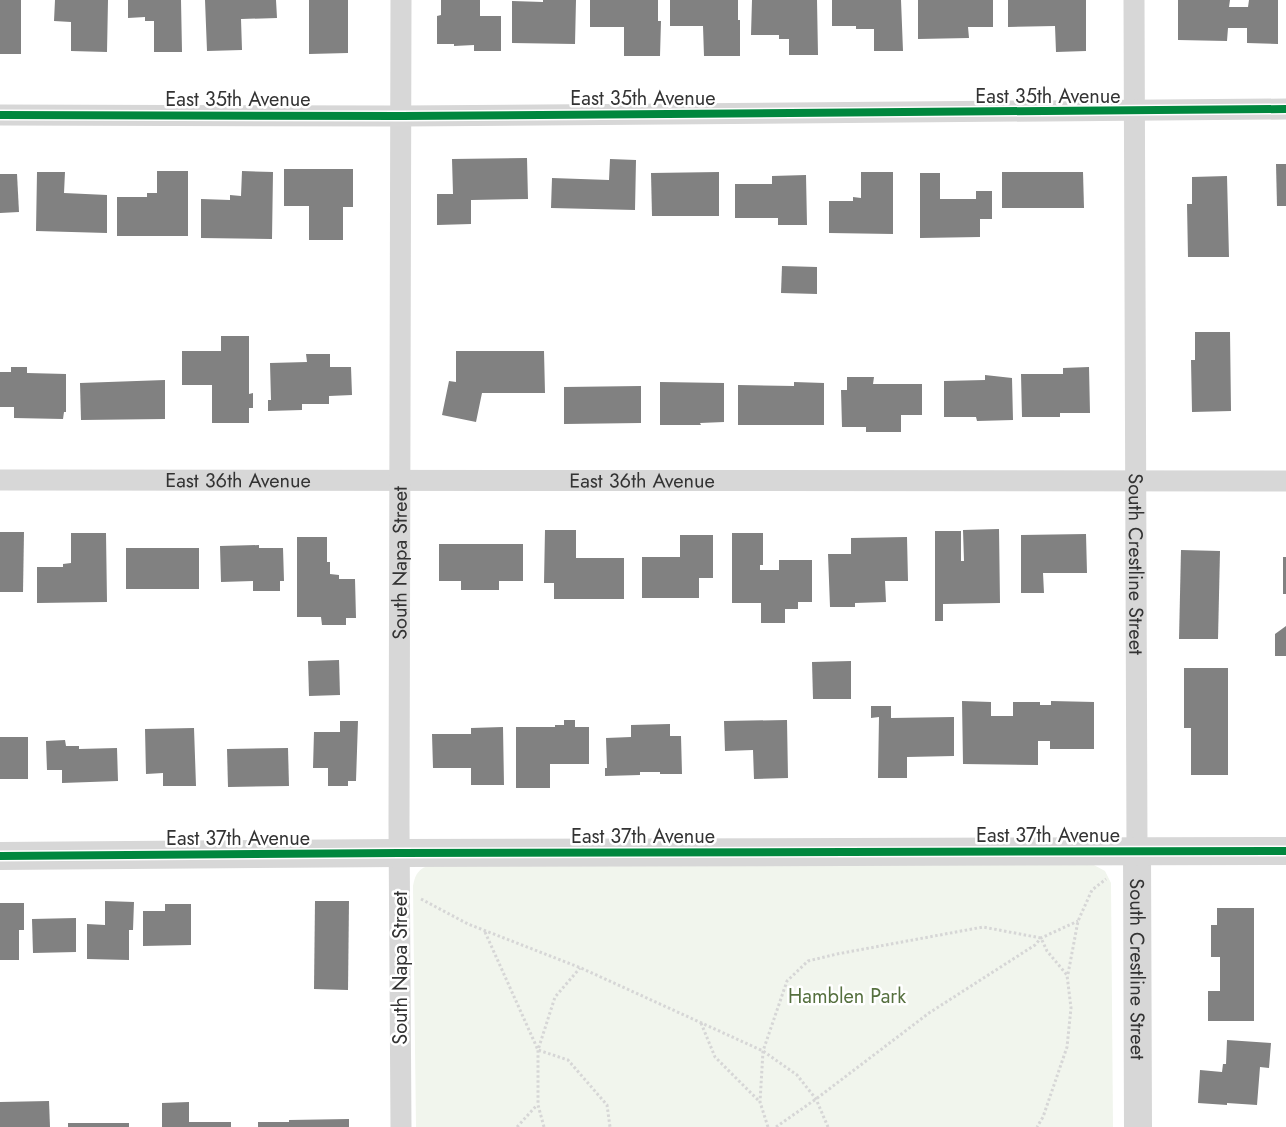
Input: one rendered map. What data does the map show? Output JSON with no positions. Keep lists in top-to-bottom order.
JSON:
{
  "streets": {
    "street": [
      "East 35th Avenue",
      "East 36th Avenue",
      "South Napa Street",
      "South Crestline Street",
      "East 37th Avenue"
    ]
  },
  "crossings": [
    ["East 35th Avenue", "South Napa Street"],
    ["East 35th Avenue", "South Crestline Street"],
    ["East 36th Avenue", "South Napa Street"],
    ["East 36th Avenue", "South Crestline Street"],
    ["South Napa Street", "East 37th Avenue"],
    ["South Crestline Street", "East 37th Avenue"]
  ],
  "parks": ["Hamblen Park"]
}
